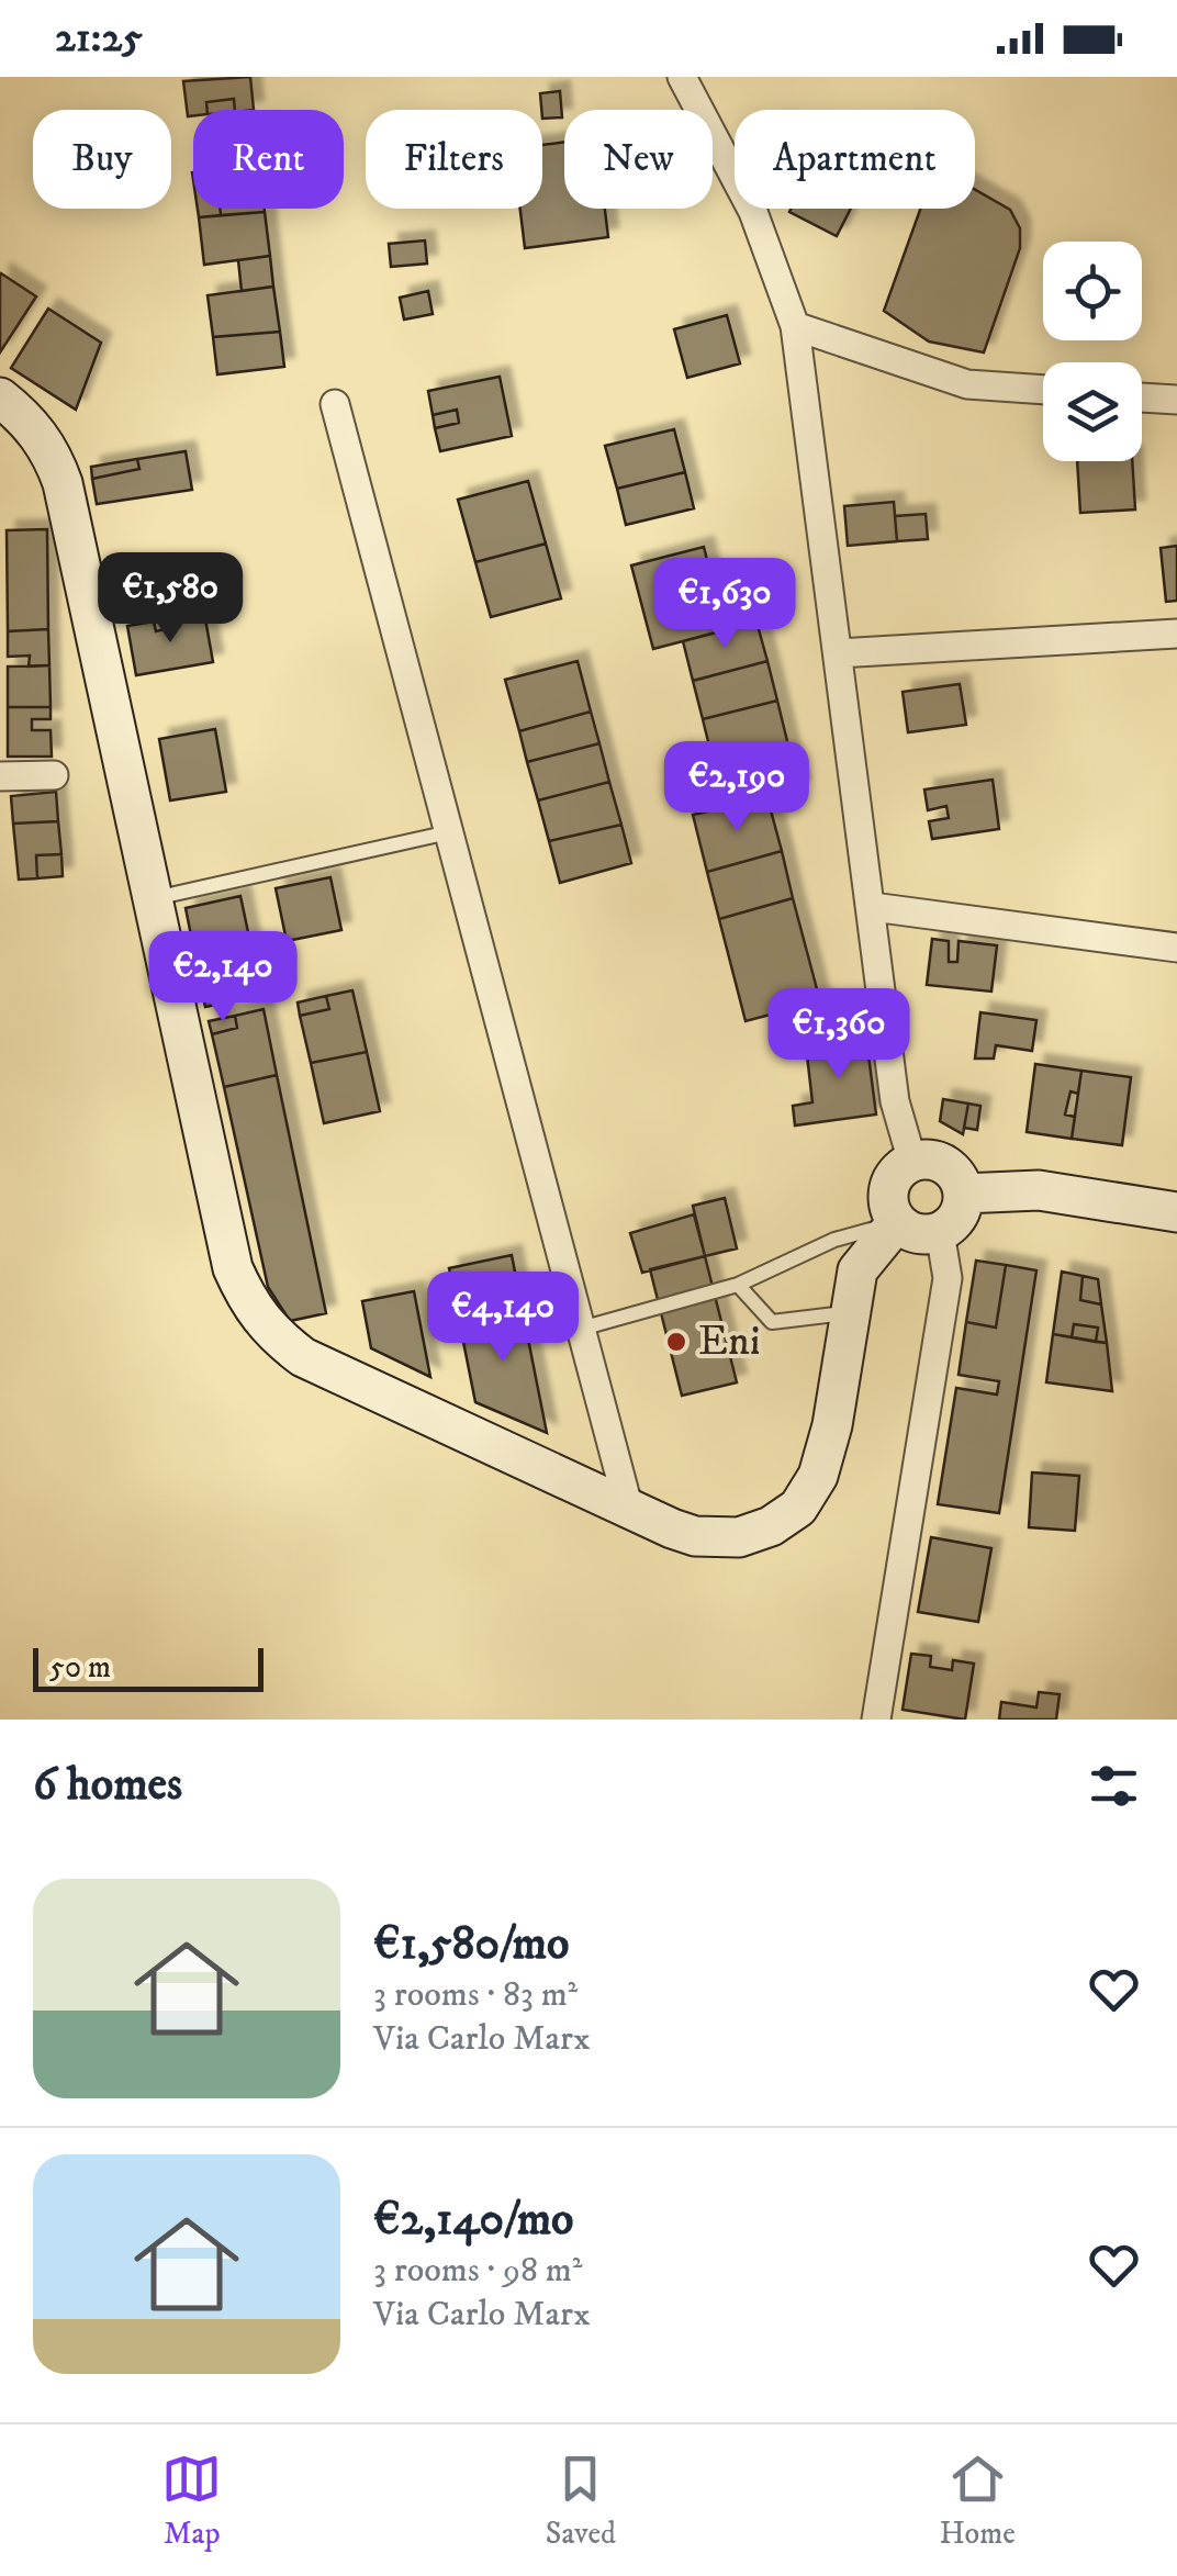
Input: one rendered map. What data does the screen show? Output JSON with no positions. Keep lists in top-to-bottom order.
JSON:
{
  "places": ["Eni"],
  "scale_bar": "50 m",
  "page": {
    "status": "21:25",
    "chip": [
      "Buy",
      "Rent",
      "Filters",
      "New",
      "Apartment"
    ],
    "price": [
      "€1,580",
      "€1,630",
      "€2,190",
      "€2,140",
      "€1,360",
      "€4,140"
    ],
    "scale": "50 m",
    "heading": "6 homes",
    "list": [
      {
        "name": "€1,580/mo",
        "note": "3 rooms · 83 m² · Via Carlo Marx"
      },
      {
        "name": "€2,140/mo",
        "note": "3 rooms · 98 m² · Via Carlo Marx"
      }
    ],
    "tabs": ["Map", "Saved", "Home"]
  }
}
